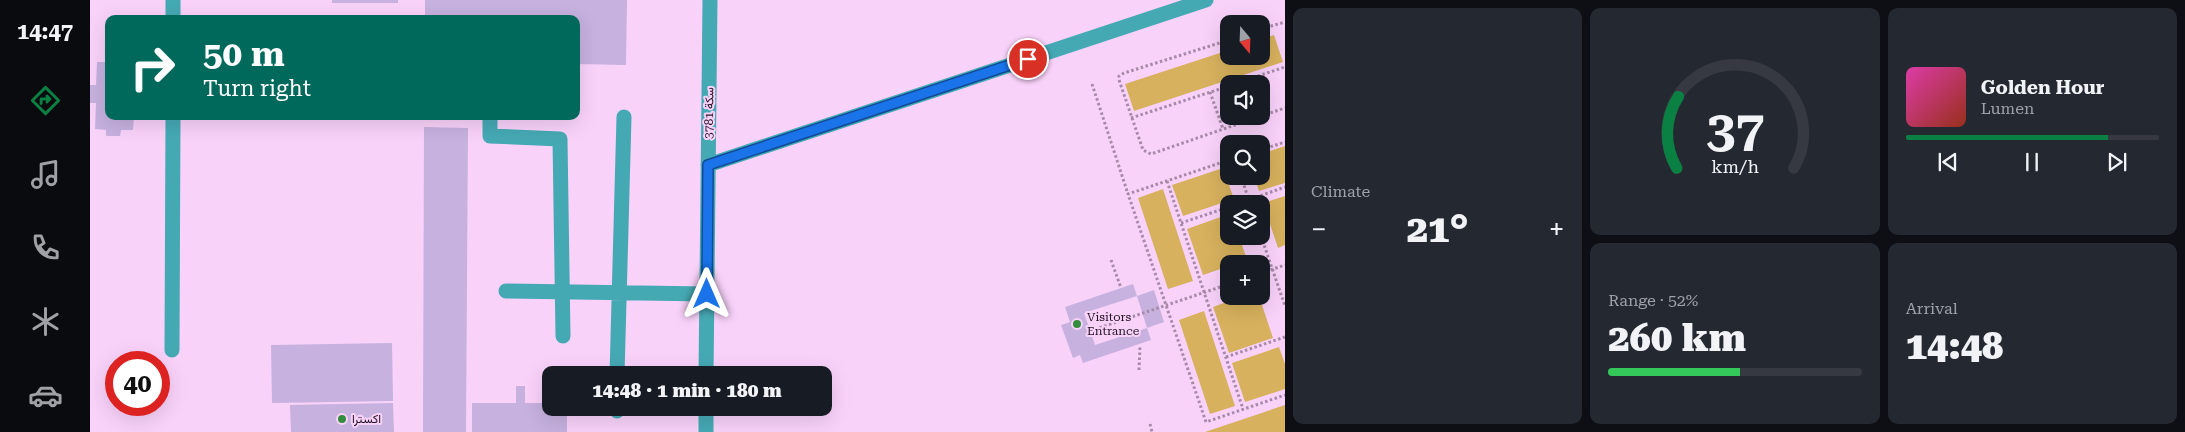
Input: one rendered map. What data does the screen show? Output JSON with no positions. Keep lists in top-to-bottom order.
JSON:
{
  "streets": {
    "street": ["سكة 3781"]
  },
  "places": ["Visitors Entrance", "اكسترا"],
  "north": "bottom",
  "page": {
    "tabs": "14:47",
    "tile": [
      "Climate",
      ["Range · 52%", "260 km"],
      ["Arrival", "14:48"]
    ],
    "map_buttons": "+",
    "turn": ["50 m", "Turn right"],
    "song": ["Golden Hour", "Lumen"],
    "heat": ["−", "21°", "+"],
    "limit": "40",
    "trip": "14:48 · 1 min · 180 m",
    "gauge": ["37", "km/h"]
  }
}
